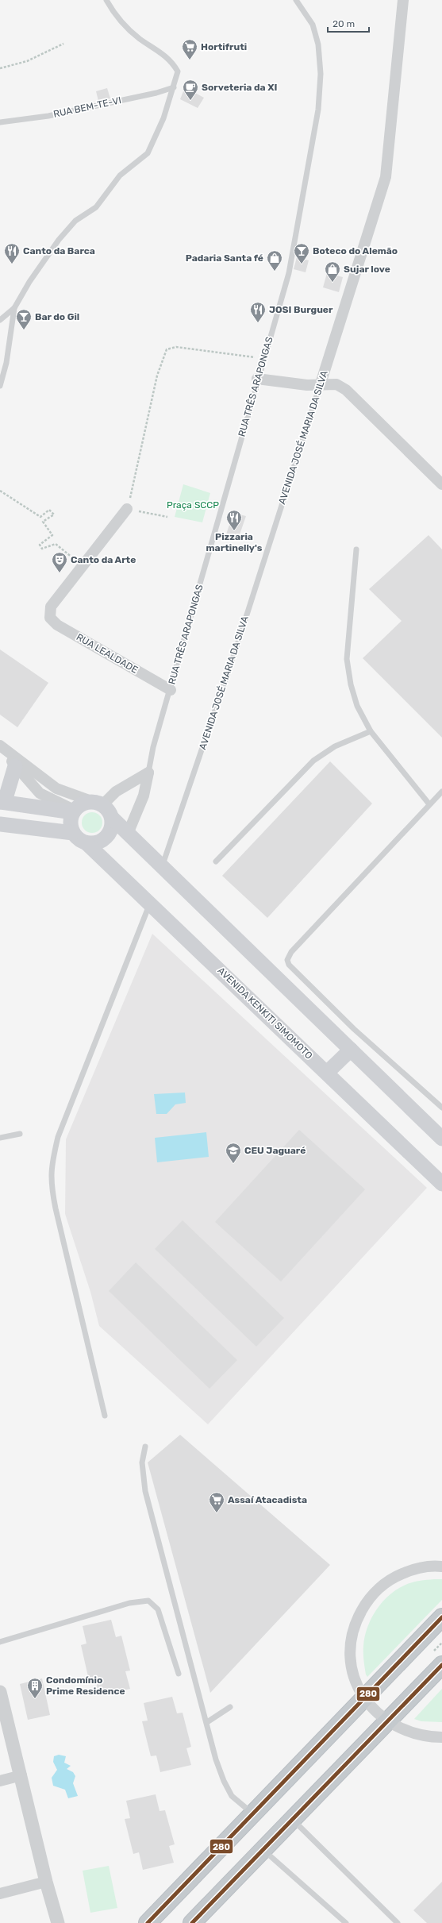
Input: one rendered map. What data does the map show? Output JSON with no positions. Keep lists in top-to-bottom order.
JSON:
{
  "streets": {
    "main road": ["AVENIDA KENKITI SIMOMOTO"],
    "street": ["AVENIDA JOSÉ MARIA DA SILVA", "RUA LEALDADE"],
    "lane": ["RUA BEM-TE-VI", "RUA TRÊS ARAPONGAS"]
  },
  "crossings": [
    ["RUA TRÊS ARAPONGAS", "RUA LEALDADE"]
  ],
  "parks": ["Praça SCCP"],
  "places": {
    "supermarket": ["Hortifruti", "Assaí Atacadista"],
    "cafe": ["Sorveteria da XI"],
    "restaurant": ["Canto da Barca", "JOSI Burguer", "Pizzaria martinelly's"],
    "bar": ["Boteco do Alemão", "Bar do Gil"],
    "shop": ["Padaria Santa fé", "Sujar love"],
    "theatre": ["Canto da Arte"],
    "school or university": ["CEU Jaguaré"],
    "building": ["Condomínio Prime Residence"]
  },
  "lines": ["transit line 280"],
  "scale_bar": "20 m"
}
